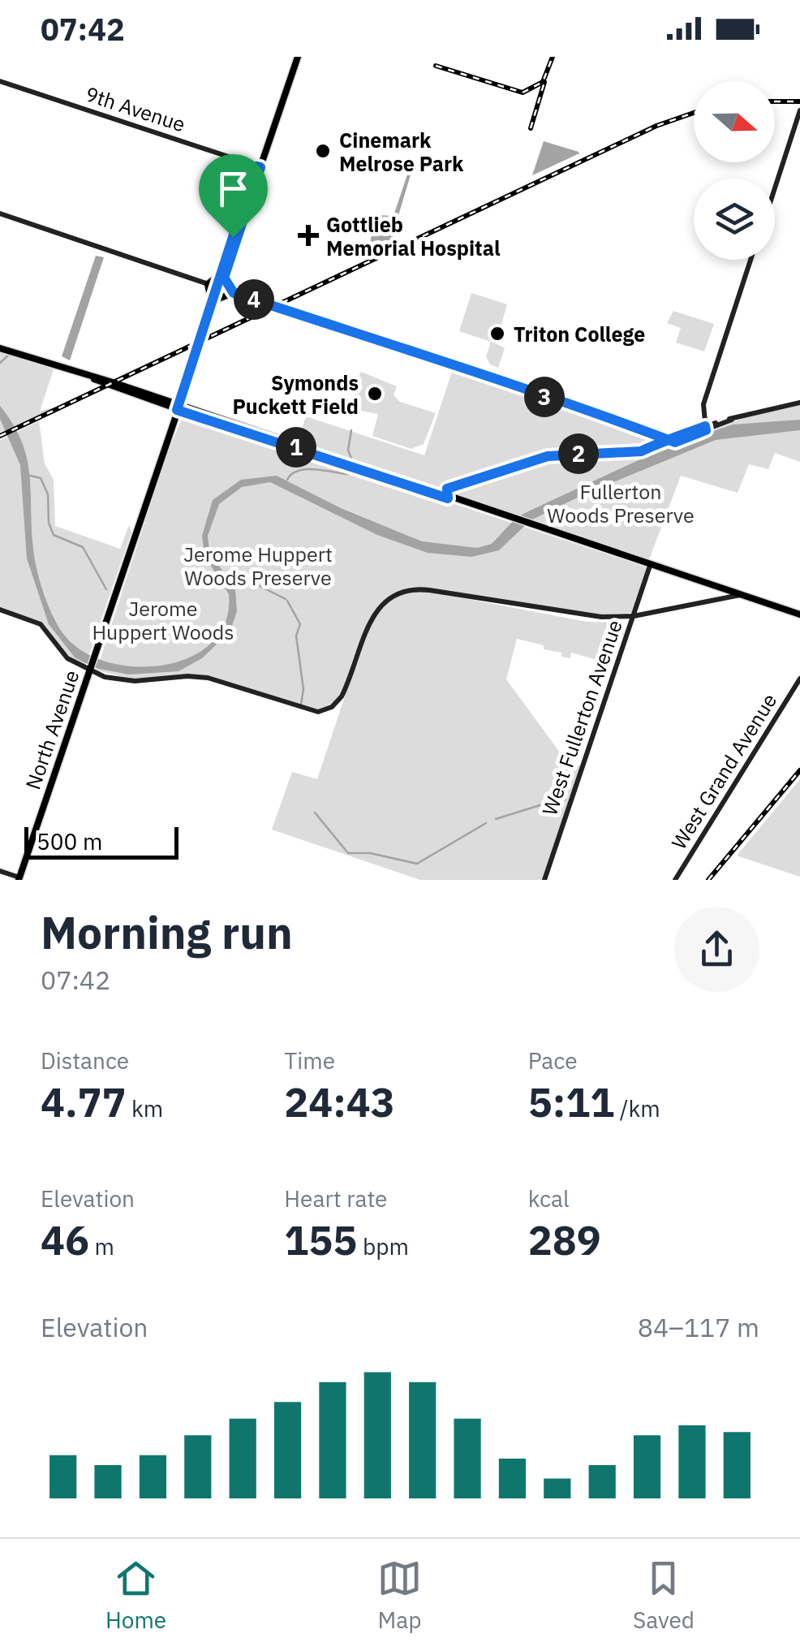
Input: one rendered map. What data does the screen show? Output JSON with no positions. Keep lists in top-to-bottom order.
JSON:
{
  "streets": {
    "main road": ["North Avenue"],
    "street": ["9th Avenue", "West Fullerton Avenue", "West Grand Avenue"]
  },
  "crossings": [
    ["9th Avenue", "North Avenue"]
  ],
  "parks": ["Fullerton Woods Preserve", "Jerome Huppert Woods Preserve", "Jerome Huppert Woods"],
  "places": {
    "other": ["Cinemark Melrose Park", "Triton College", "Symonds Puckett Field"],
    "health": ["Gottlieb Memorial Hospital"]
  },
  "scale_bar": "500 m",
  "north": "right",
  "page": {
    "status": "07:42",
    "pins": [
      "4",
      "3",
      "1",
      "2"
    ],
    "scale": "500 m",
    "heading": ["Morning run", "07:42"],
    "stats": [
      ["Distance", "4.77 km"],
      ["Time", "24:43"],
      ["Pace", "5:11 /km"],
      ["Elevation", "46 m"],
      ["Heart rate", "155 bpm"],
      ["kcal", "289"]
    ],
    "chart": ["Elevation", "84–117 m"],
    "tabs": ["Home", "Map", "Saved"]
  }
}
